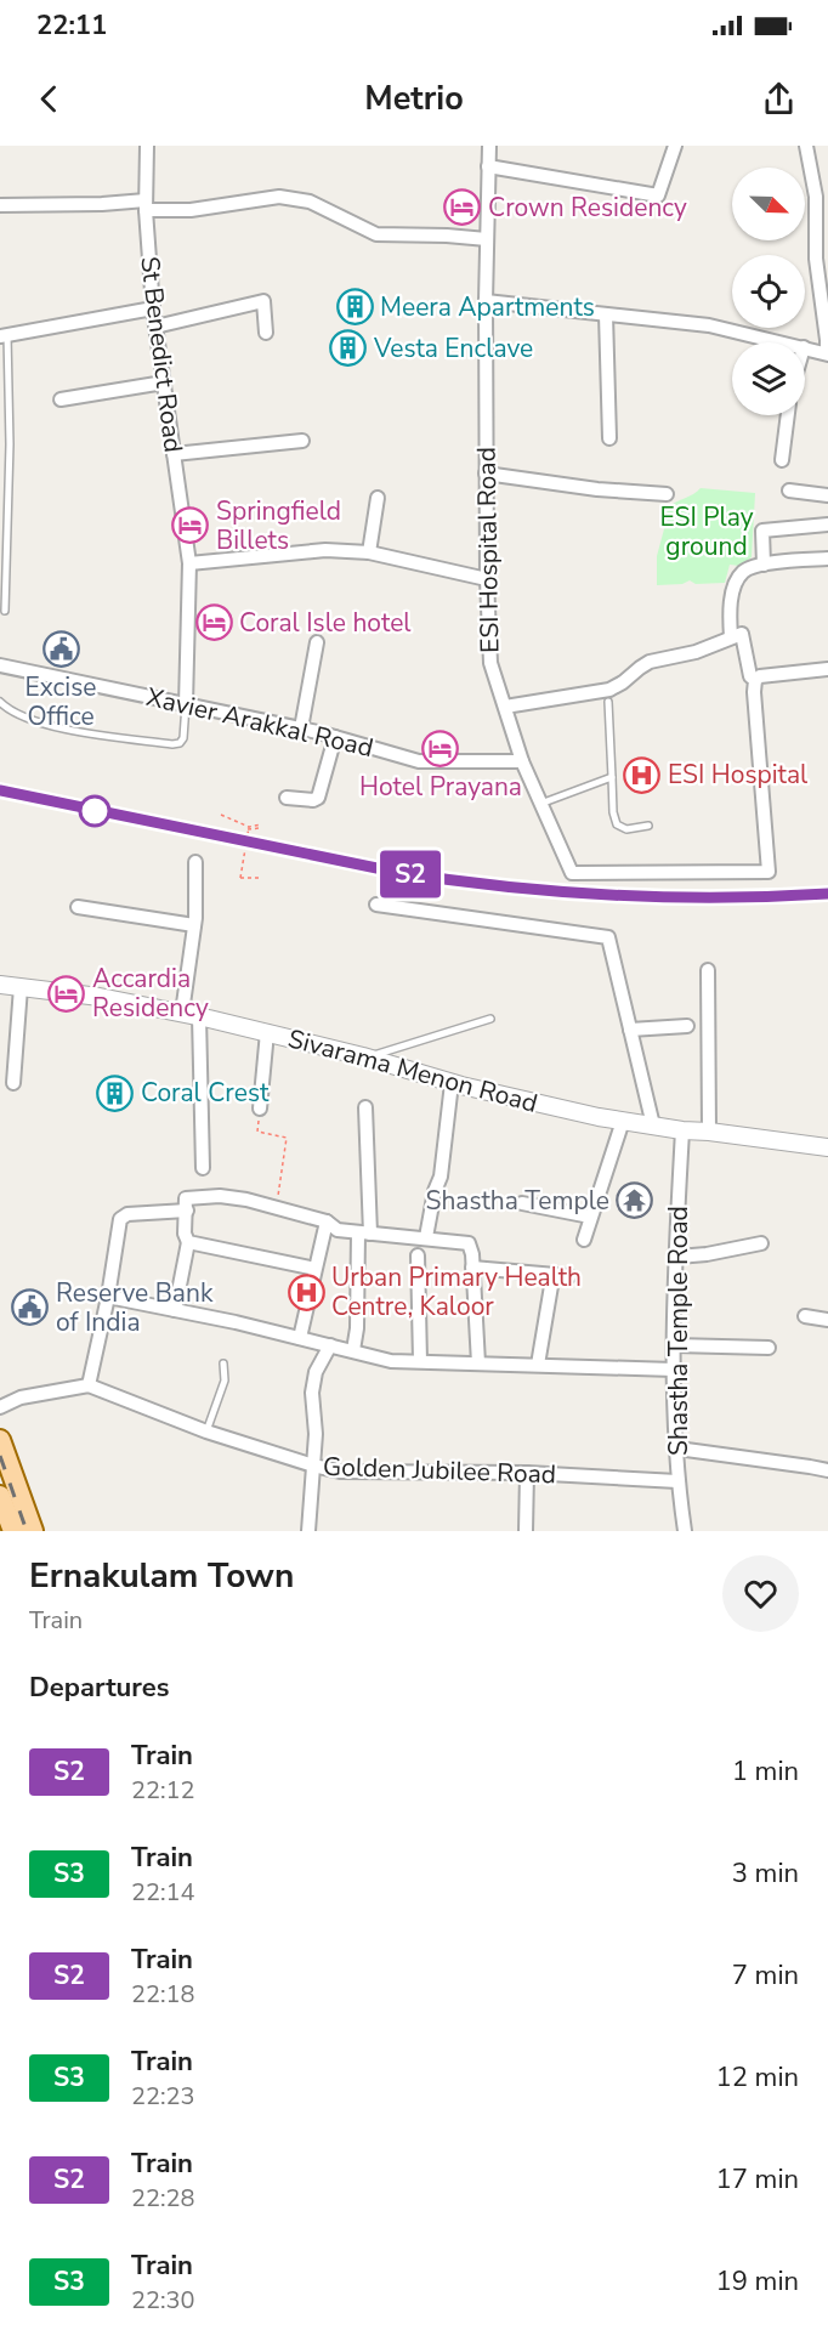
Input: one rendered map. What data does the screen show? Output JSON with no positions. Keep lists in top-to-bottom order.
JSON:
{
  "streets": {
    "street": [
      "St Benedict Road",
      "ESI Hospital Road",
      "Xavier Arakkal Road",
      "Sivarama Menon Road",
      "Shastha Temple Road",
      "Golden Jubilee Road"
    ]
  },
  "crossings": [
    ["St Benedict Road", "Xavier Arakkal Road"],
    ["ESI Hospital Road", "Xavier Arakkal Road"],
    ["Sivarama Menon Road", "Shastha Temple Road"],
    ["Shastha Temple Road", "Golden Jubilee Road"]
  ],
  "parks": ["ESI Play ground"],
  "places": {
    "hotel": [
      "Crown Residency",
      "Springfield Billets",
      "Coral Isle hotel",
      "Hotel Prayana",
      "Accardia Residency"
    ],
    "building": ["Meera Apartments", "Vesta Enclave", "Coral Crest"],
    "public building": ["Excise Office", "Reserve Bank of India"],
    "hospital": ["ESI Hospital", "Urban Primary Health Centre, Kaloor"],
    "temple": ["Shastha Temple"]
  },
  "north": "bottom right",
  "page": {
    "status": "22:11",
    "header": "Metrio",
    "on_map": "S2",
    "heading": [
      ["Ernakulam Town", "Train"],
      "Departures"
    ],
    "list": [
      {
        "mark": "S2",
        "name": "Train",
        "note": "22:12",
        "value": "1 min"
      },
      {
        "mark": "S3",
        "name": "Train",
        "note": "22:14",
        "value": "3 min"
      },
      {
        "mark": "S2",
        "name": "Train",
        "note": "22:18",
        "value": "7 min"
      },
      {
        "mark": "S3",
        "name": "Train",
        "note": "22:23",
        "value": "12 min"
      },
      {
        "mark": "S2",
        "name": "Train",
        "note": "22:28",
        "value": "17 min"
      },
      {
        "mark": "S3",
        "name": "Train",
        "note": "22:30",
        "value": "19 min"
      }
    ]
  }
}
